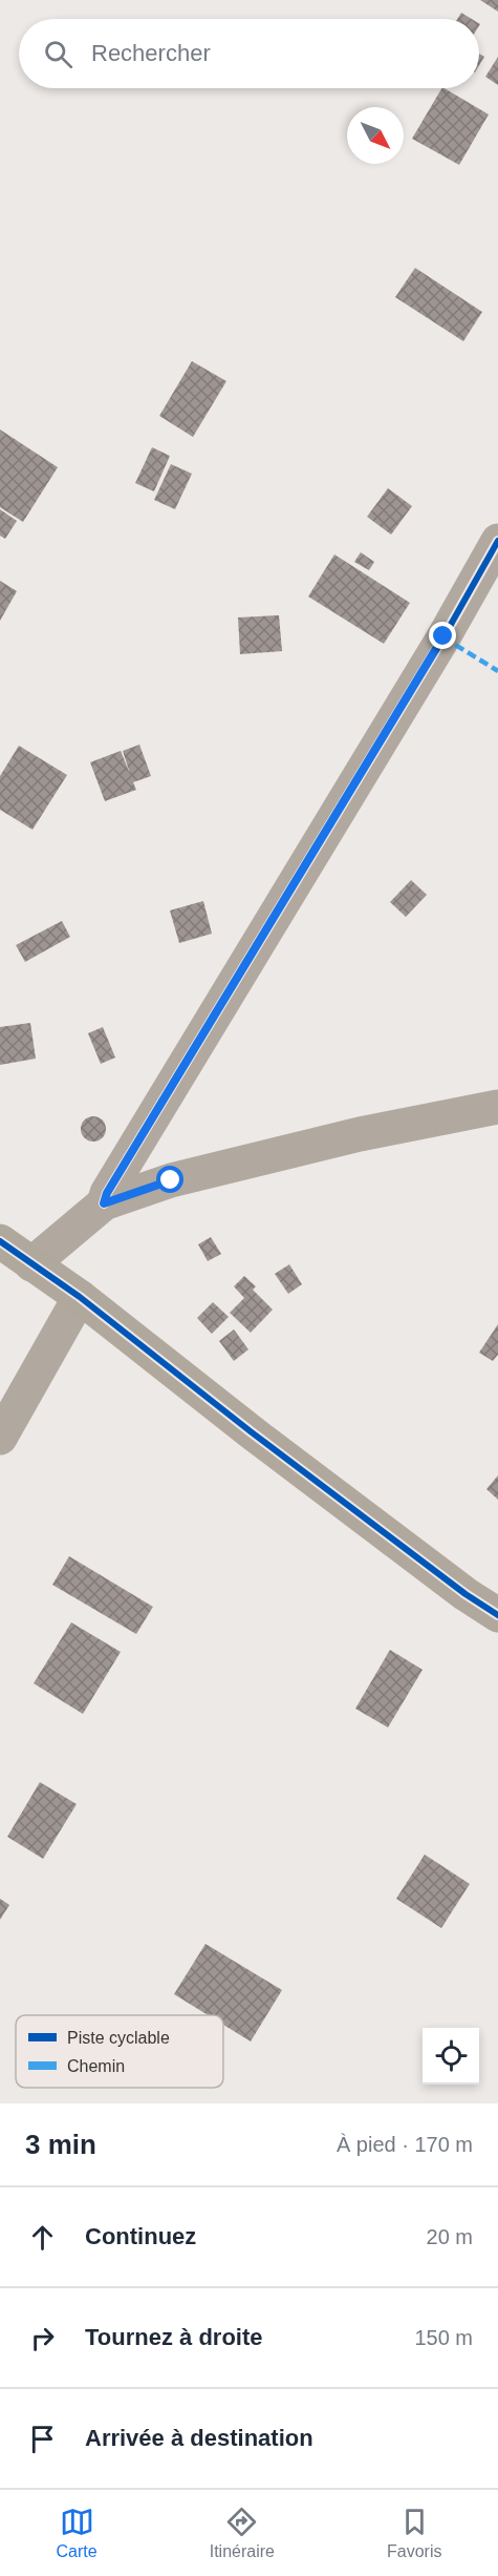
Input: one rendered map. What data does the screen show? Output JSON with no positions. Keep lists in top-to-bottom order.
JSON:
{
  "legend": ["Piste cyclable", "Chemin"],
  "north": "bottom right",
  "page": {
    "search": "Rechercher",
    "heading": ["3 min", "À pied · 170 m"],
    "list": [
      ["Continuez", "20 m"],
      ["Tournez à droite", "150 m"],
      "Arrivée à destination"
    ],
    "nav": ["Carte", "Itinéraire", "Favoris"]
  }
}
